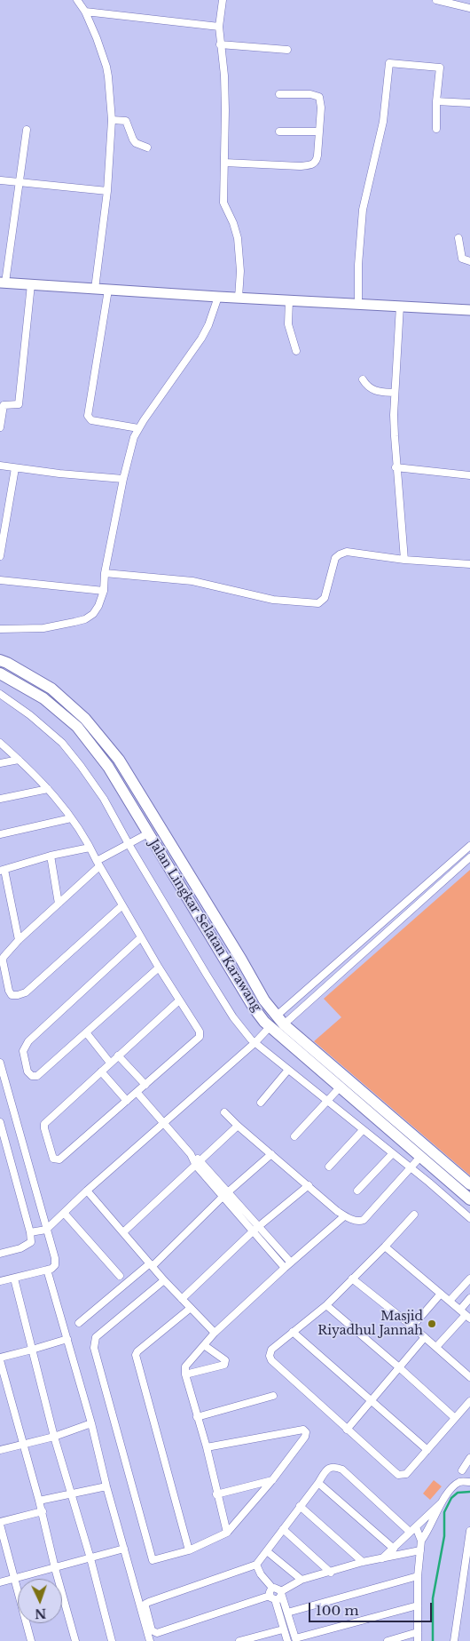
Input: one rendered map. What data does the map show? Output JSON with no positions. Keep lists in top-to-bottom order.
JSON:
{
  "streets": {
    "main road": ["Jalan Lingkar Selatan Karawang"]
  },
  "places": ["Masjid Riyadhul Jannah"],
  "scale_bar": "100 m",
  "north": "bottom"
}
